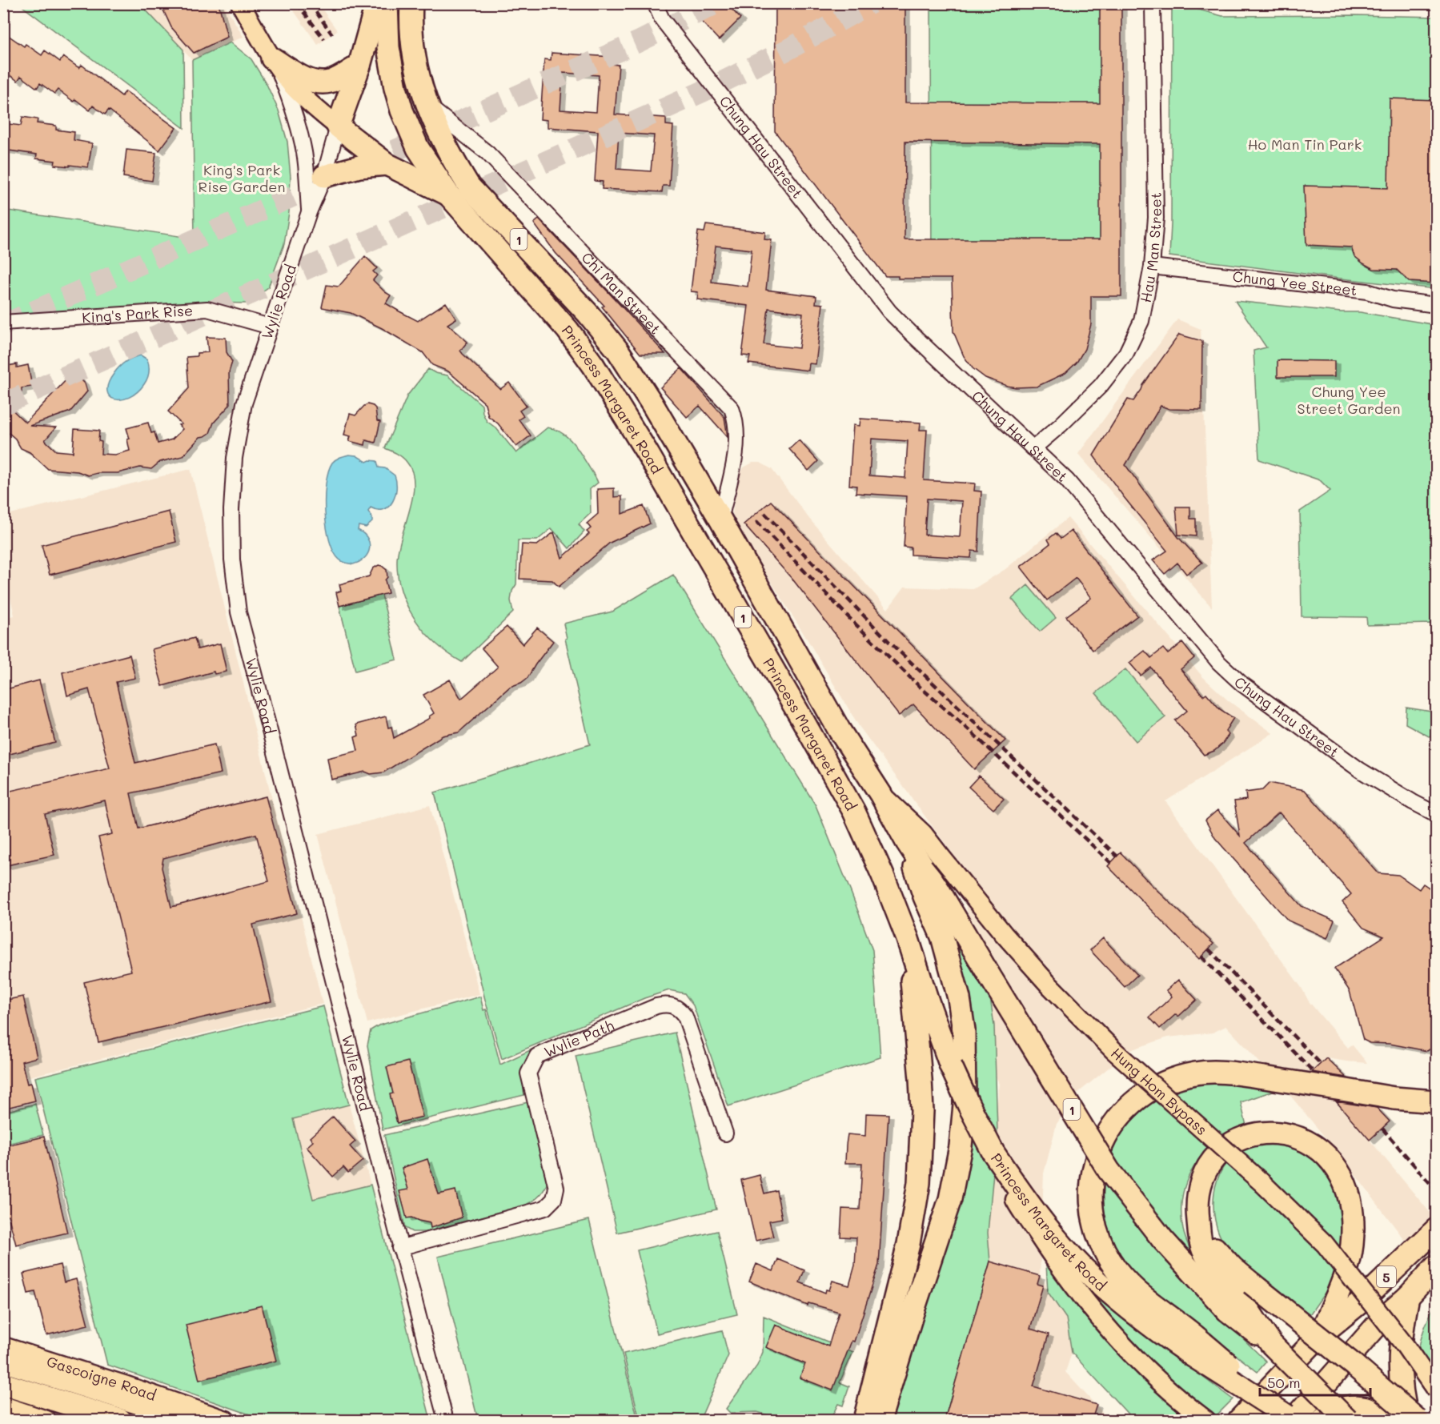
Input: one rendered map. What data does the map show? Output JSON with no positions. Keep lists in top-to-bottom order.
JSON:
{
  "streets": {
    "highway": ["1", "Princess Margaret Road", "5"],
    "main road": ["Hung Hom Bypass", "Gascoigne Road"],
    "street": [
      "Chung Hau Street",
      "Hau Man Street",
      "Chung Yee Street",
      "Chi Man Street",
      "Wylie Road",
      "King's Park Rise",
      "Wylie Path"
    ]
  },
  "crossings": [
    ["Chung Hau Street", "Hau Man Street"],
    ["1", "Princess Margaret Road"],
    ["Hau Man Street", "Chung Yee Street"],
    ["Chi Man Street", "Princess Margaret Road"],
    ["Wylie Road", "King's Park Rise"],
    ["Wylie Road", "Wylie Path"],
    ["Princess Margaret Road", "Hung Hom Bypass"],
    ["Princess Margaret Road", "5"]
  ],
  "parks": ["Ho Man Tin Park", "King's Park Rise Garden", "Chung Yee Street Garden"],
  "scale_bar": "50 m"
}
